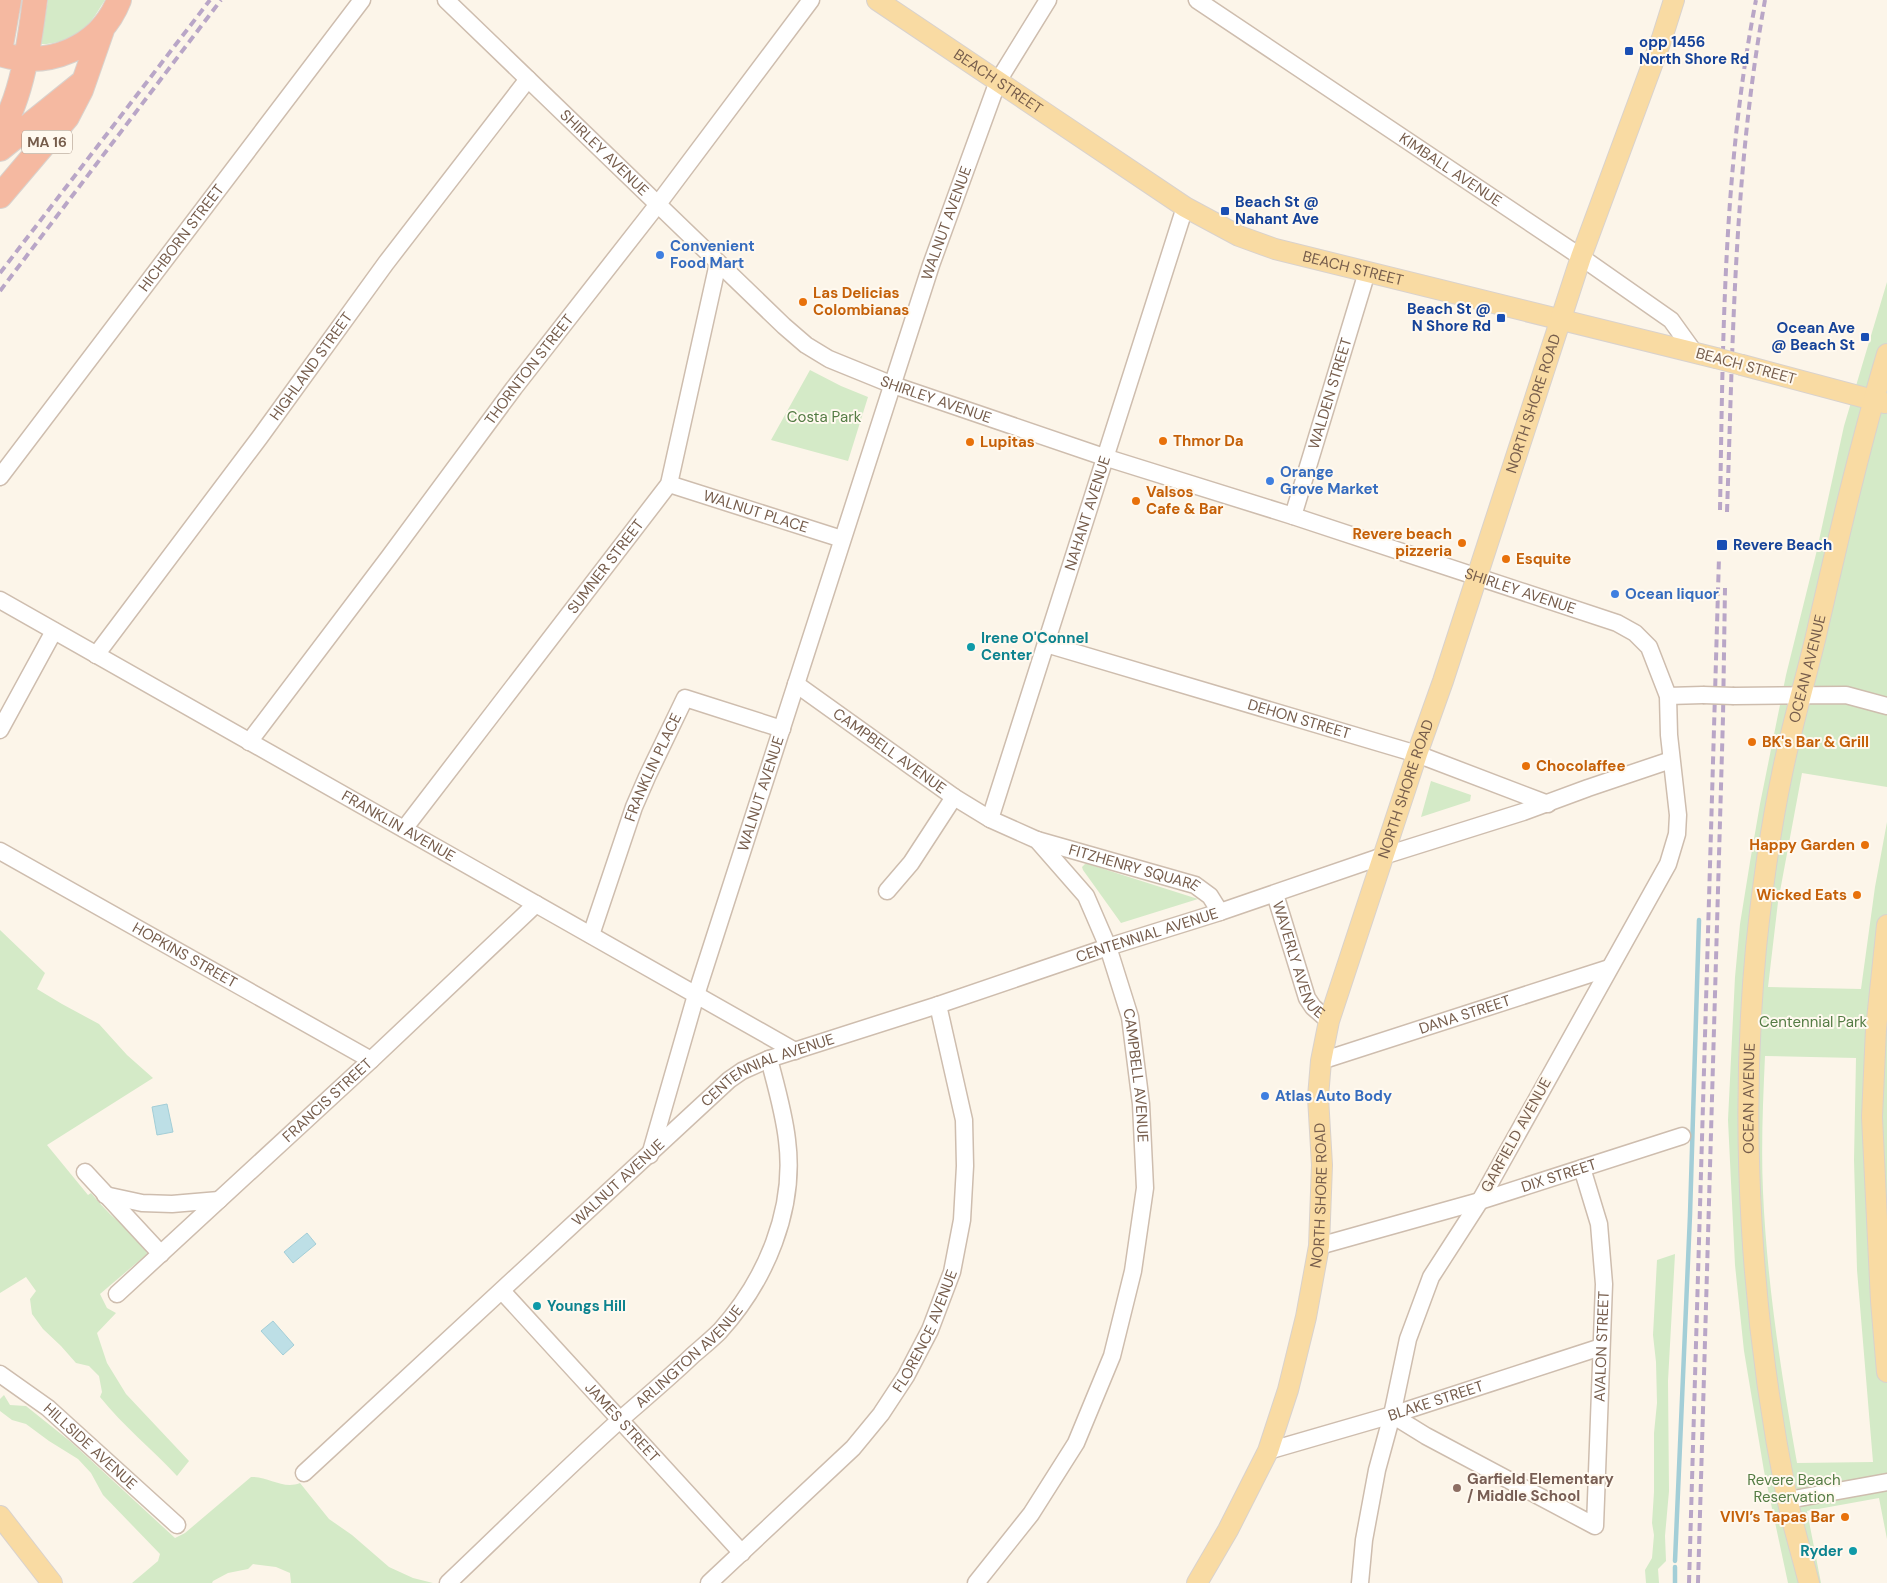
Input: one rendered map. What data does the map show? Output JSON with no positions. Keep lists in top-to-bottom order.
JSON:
{
  "streets": {
    "highway": ["MA 16"],
    "main road": ["BEACH STREET", "NORTH SHORE ROAD", "OCEAN AVENUE"],
    "street": [
      "SHIRLEY AVENUE",
      "KIMBALL AVENUE",
      "WALNUT AVENUE",
      "HICHBORN STREET",
      "HIGHLAND STREET",
      "THORNTON STREET",
      "WALDEN STREET",
      "WALNUT PLACE",
      "NAHANT AVENUE",
      "SUMNER STREET",
      "DEHON STREET",
      "CAMPBELL AVENUE",
      "FRANKLIN PLACE",
      "FRANKLIN AVENUE",
      "FITZHENRY SQUARE",
      "CENTENNIAL AVENUE",
      "HOPKINS STREET",
      "WAVERLY AVENUE",
      "DANA STREET",
      "FRANCIS STREET",
      "GARFIELD AVENUE",
      "DIX STREET",
      "FLORENCE AVENUE",
      "AVALON STREET",
      "ARLINGTON AVENUE",
      "BLAKE STREET",
      "JAMES STREET",
      "HILLSIDE AVENUE"
    ]
  },
  "crossings": [
    ["BEACH STREET", "KIMBALL AVENUE"],
    ["BEACH STREET", "WALNUT AVENUE"],
    ["BEACH STREET", "WALDEN STREET"],
    ["BEACH STREET", "NORTH SHORE ROAD"],
    ["BEACH STREET", "NAHANT AVENUE"],
    ["BEACH STREET", "OCEAN AVENUE"],
    ["SHIRLEY AVENUE", "WALNUT AVENUE"],
    ["SHIRLEY AVENUE", "HIGHLAND STREET"],
    ["SHIRLEY AVENUE", "THORNTON STREET"],
    ["SHIRLEY AVENUE", "WALDEN STREET"],
    ["SHIRLEY AVENUE", "NORTH SHORE ROAD"],
    ["SHIRLEY AVENUE", "NAHANT AVENUE"],
    ["SHIRLEY AVENUE", "SUMNER STREET"],
    ["SHIRLEY AVENUE", "GARFIELD AVENUE"],
    ["KIMBALL AVENUE", "NORTH SHORE ROAD"],
    ["WALNUT AVENUE", "WALNUT PLACE"],
    ["WALNUT AVENUE", "CAMPBELL AVENUE"],
    ["WALNUT AVENUE", "FRANKLIN PLACE"],
    ["WALNUT AVENUE", "FRANKLIN AVENUE"],
    ["WALNUT AVENUE", "CENTENNIAL AVENUE"],
    ["WALNUT AVENUE", "JAMES STREET"],
    ["HIGHLAND STREET", "FRANKLIN AVENUE"],
    ["THORNTON STREET", "FRANKLIN AVENUE"],
    ["NORTH SHORE ROAD", "DEHON STREET"],
    ["NORTH SHORE ROAD", "CENTENNIAL AVENUE"],
    ["NORTH SHORE ROAD", "WAVERLY AVENUE"],
    ["NORTH SHORE ROAD", "DANA STREET"],
    ["NORTH SHORE ROAD", "DIX STREET"],
    ["NORTH SHORE ROAD", "BLAKE STREET"],
    ["WALNUT PLACE", "SUMNER STREET"],
    ["NAHANT AVENUE", "DEHON STREET"],
    ["NAHANT AVENUE", "CAMPBELL AVENUE"],
    ["SUMNER STREET", "FRANKLIN AVENUE"],
    ["DEHON STREET", "CENTENNIAL AVENUE"],
    ["CAMPBELL AVENUE", "FITZHENRY SQUARE"],
    ["CAMPBELL AVENUE", "CENTENNIAL AVENUE"],
    ["FRANKLIN PLACE", "FRANKLIN AVENUE"],
    ["FRANKLIN AVENUE", "CENTENNIAL AVENUE"],
    ["FRANKLIN AVENUE", "FRANCIS STREET"],
    ["FITZHENRY SQUARE", "CENTENNIAL AVENUE"],
    ["CENTENNIAL AVENUE", "WAVERLY AVENUE"],
    ["CENTENNIAL AVENUE", "GARFIELD AVENUE"],
    ["CENTENNIAL AVENUE", "FLORENCE AVENUE"],
    ["CENTENNIAL AVENUE", "ARLINGTON AVENUE"],
    ["HOPKINS STREET", "FRANCIS STREET"],
    ["DANA STREET", "GARFIELD AVENUE"],
    ["GARFIELD AVENUE", "DIX STREET"],
    ["GARFIELD AVENUE", "AVALON STREET"],
    ["GARFIELD AVENUE", "BLAKE STREET"],
    ["DIX STREET", "AVALON STREET"],
    ["FLORENCE AVENUE", "JAMES STREET"],
    ["AVALON STREET", "BLAKE STREET"],
    ["ARLINGTON AVENUE", "JAMES STREET"]
  ],
  "parks": ["Costa Park", "Centennial Park", "Revere Beach Reservation"],
  "places": {
    "transit": [
      "opp 1456 North Shore Rd",
      "Beach St @ Nahant Ave",
      "Beach St @ N Shore Rd",
      "Ocean Ave @ Beach St",
      "Revere Beach"
    ],
    "other": [
      "Convenient Food Mart",
      "Las Delicias Colombianas",
      "Thmor Da",
      "Lupitas",
      "Orange Grove Market",
      "Valsos Cafe & Bar",
      "Revere beach pizzeria",
      "Esquite",
      "Ocean liquor",
      "Irene O'Connel Center",
      "BK's Bar & Grill",
      "Chocolaffee",
      "Happy Garden",
      "Wicked Eats",
      "Atlas Auto Body",
      "Youngs Hill",
      "Garfield Elementary / Middle School",
      "VIVI’s Tapas Bar",
      "Ryder"
    ]
  }
}
